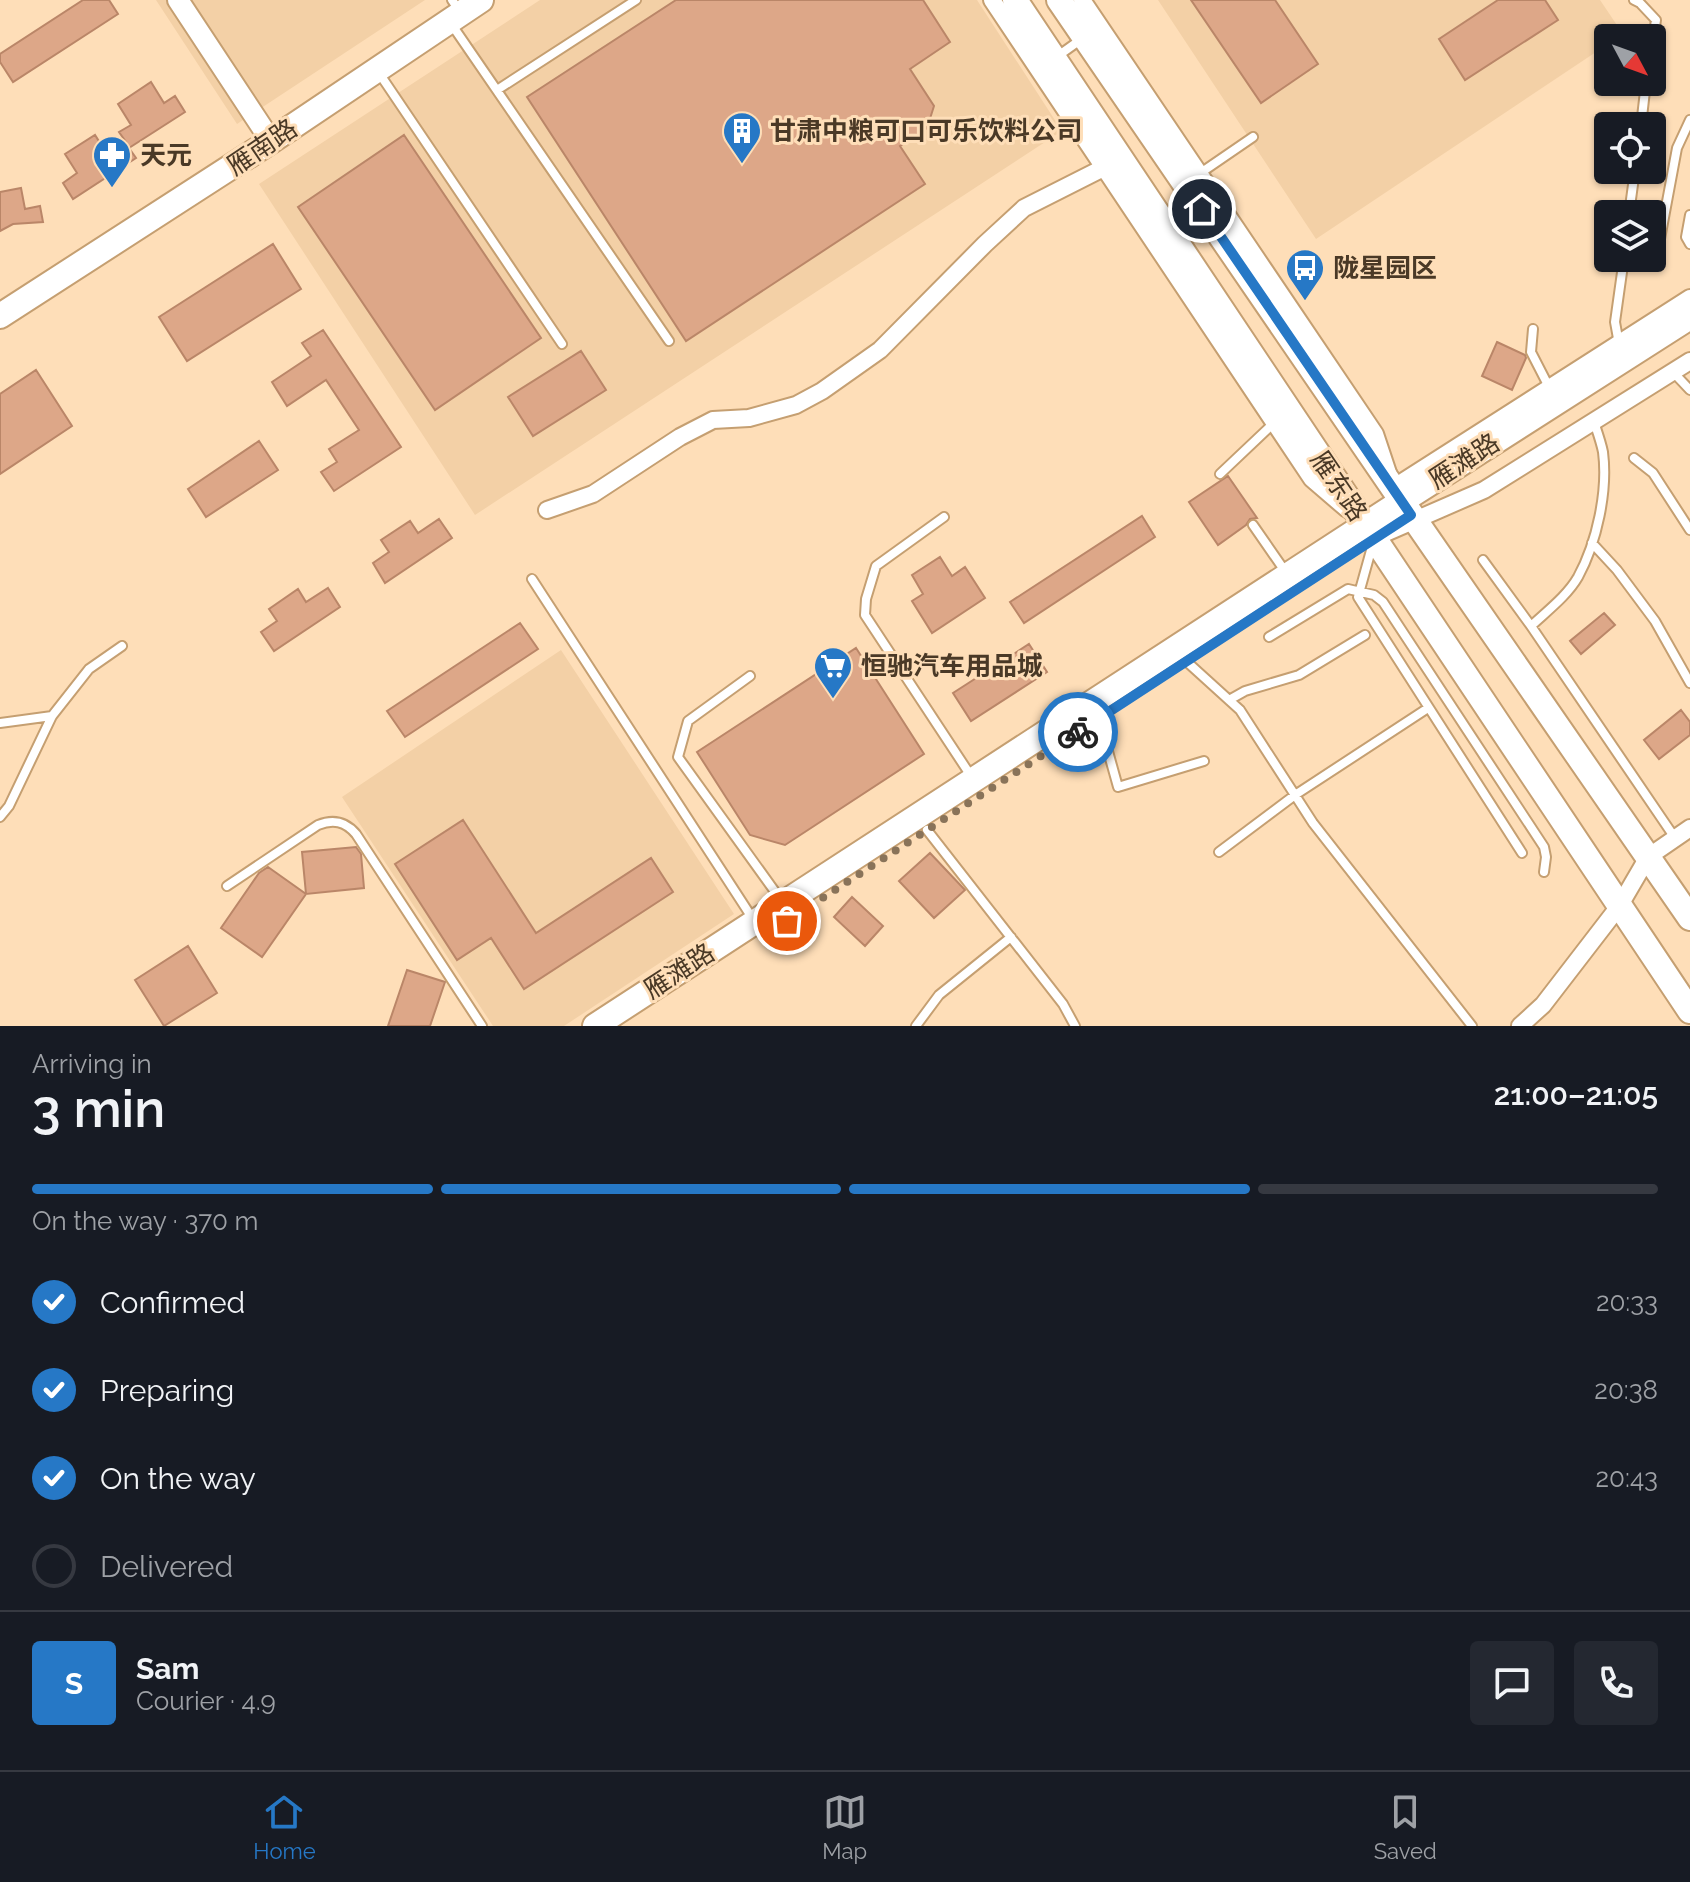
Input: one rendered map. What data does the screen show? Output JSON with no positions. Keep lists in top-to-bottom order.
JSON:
{
  "streets": {
    "main road": ["雁南路", "雁滩路", "雁东路"]
  },
  "crossings": [
    ["雁滩路", "雁东路"]
  ],
  "places": {
    "building": ["甘肃中粮可口可乐饮料公司"],
    "pharmacy": ["天元"],
    "bus stop": ["陇星园区"],
    "supermarket": ["恒驰汽车用品城"]
  },
  "north": "bottom right",
  "page": {
    "heading": ["3 min", "Arriving in", "21:00–21:05"],
    "panel": ["Sam", "Courier · 4.9"],
    "bar": "On the way · 370 m",
    "list": [
      ["Confirmed", "20:33"],
      ["Preparing", "20:38"],
      ["On the way", "20:43"],
      "Delivered"
    ],
    "round": "S",
    "tabs": ["Home", "Map", "Saved"]
  }
}
